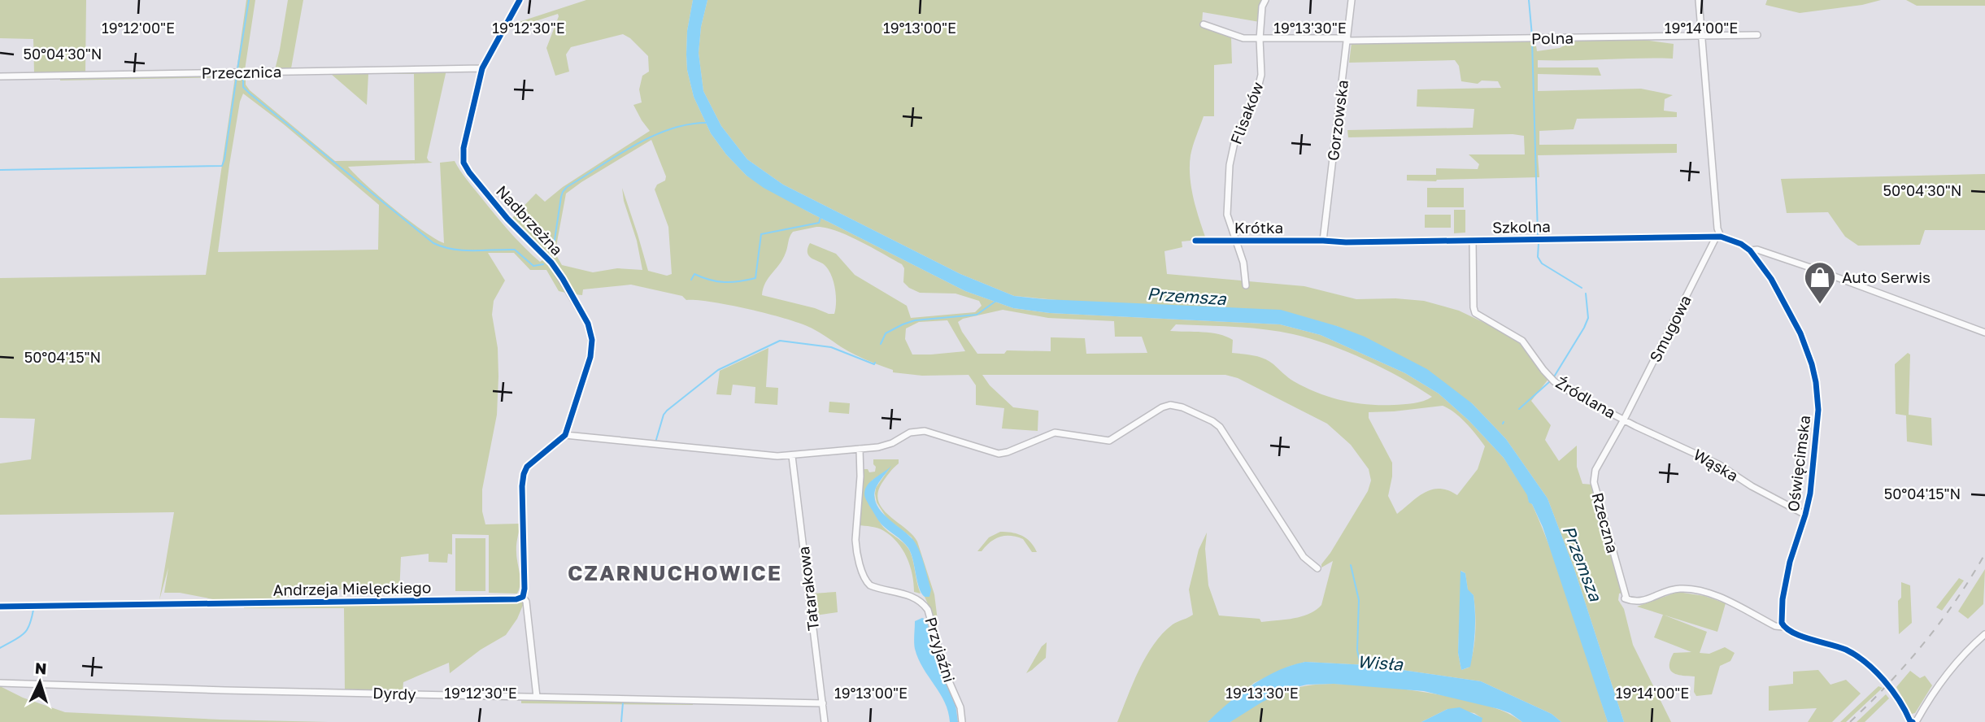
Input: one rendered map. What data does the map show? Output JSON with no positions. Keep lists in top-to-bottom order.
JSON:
{
  "streets": {
    "street": [
      "Polna",
      "Przecznica",
      "Flisaków",
      "Gorzowska",
      "Nadbrzeżna",
      "Szkolna",
      "Krótka",
      "Smugowa",
      "Źródlana",
      "Oświęcimska",
      "Wąska",
      "Rzeczna",
      "Andrzeja Mielęckiego",
      "Tatarakowa",
      "Przyjaźni",
      "Dyrdy"
    ]
  },
  "crossings": [
    ["Polna", "Flisaków"],
    ["Polna", "Gorzowska"],
    ["Przecznica", "Nadbrzeżna"],
    ["Flisaków", "Krótka"],
    ["Gorzowska", "Szkolna"],
    ["Gorzowska", "Krótka"],
    ["Szkolna", "Krótka"],
    ["Szkolna", "Smugowa"],
    ["Szkolna", "Źródlana"],
    ["Szkolna", "Oświęcimska"],
    ["Smugowa", "Źródlana"],
    ["Smugowa", "Oświęcimska"],
    ["Smugowa", "Wąska"],
    ["Smugowa", "Rzeczna"],
    ["Źródlana", "Wąska"],
    ["Źródlana", "Rzeczna"],
    ["Oświęcimska", "Wąska"],
    ["Oświęcimska", "Rzeczna"],
    ["Wąska", "Rzeczna"],
    ["Tatarakowa", "Dyrdy"]
  ],
  "districts": ["CZARNUCHOWICE"],
  "water": ["Przemsza", "Wisła"],
  "places": {
    "shop": ["Auto Serwis"]
  },
  "north": "top",
  "coordinates": [
    "19°12'00\"E",
    "19°12'30\"E",
    "19°13'00\"E",
    "19°13'30\"E",
    "19°14'00\"E",
    "50°04'30\"N",
    "50°04'15\"N"
  ]
}
